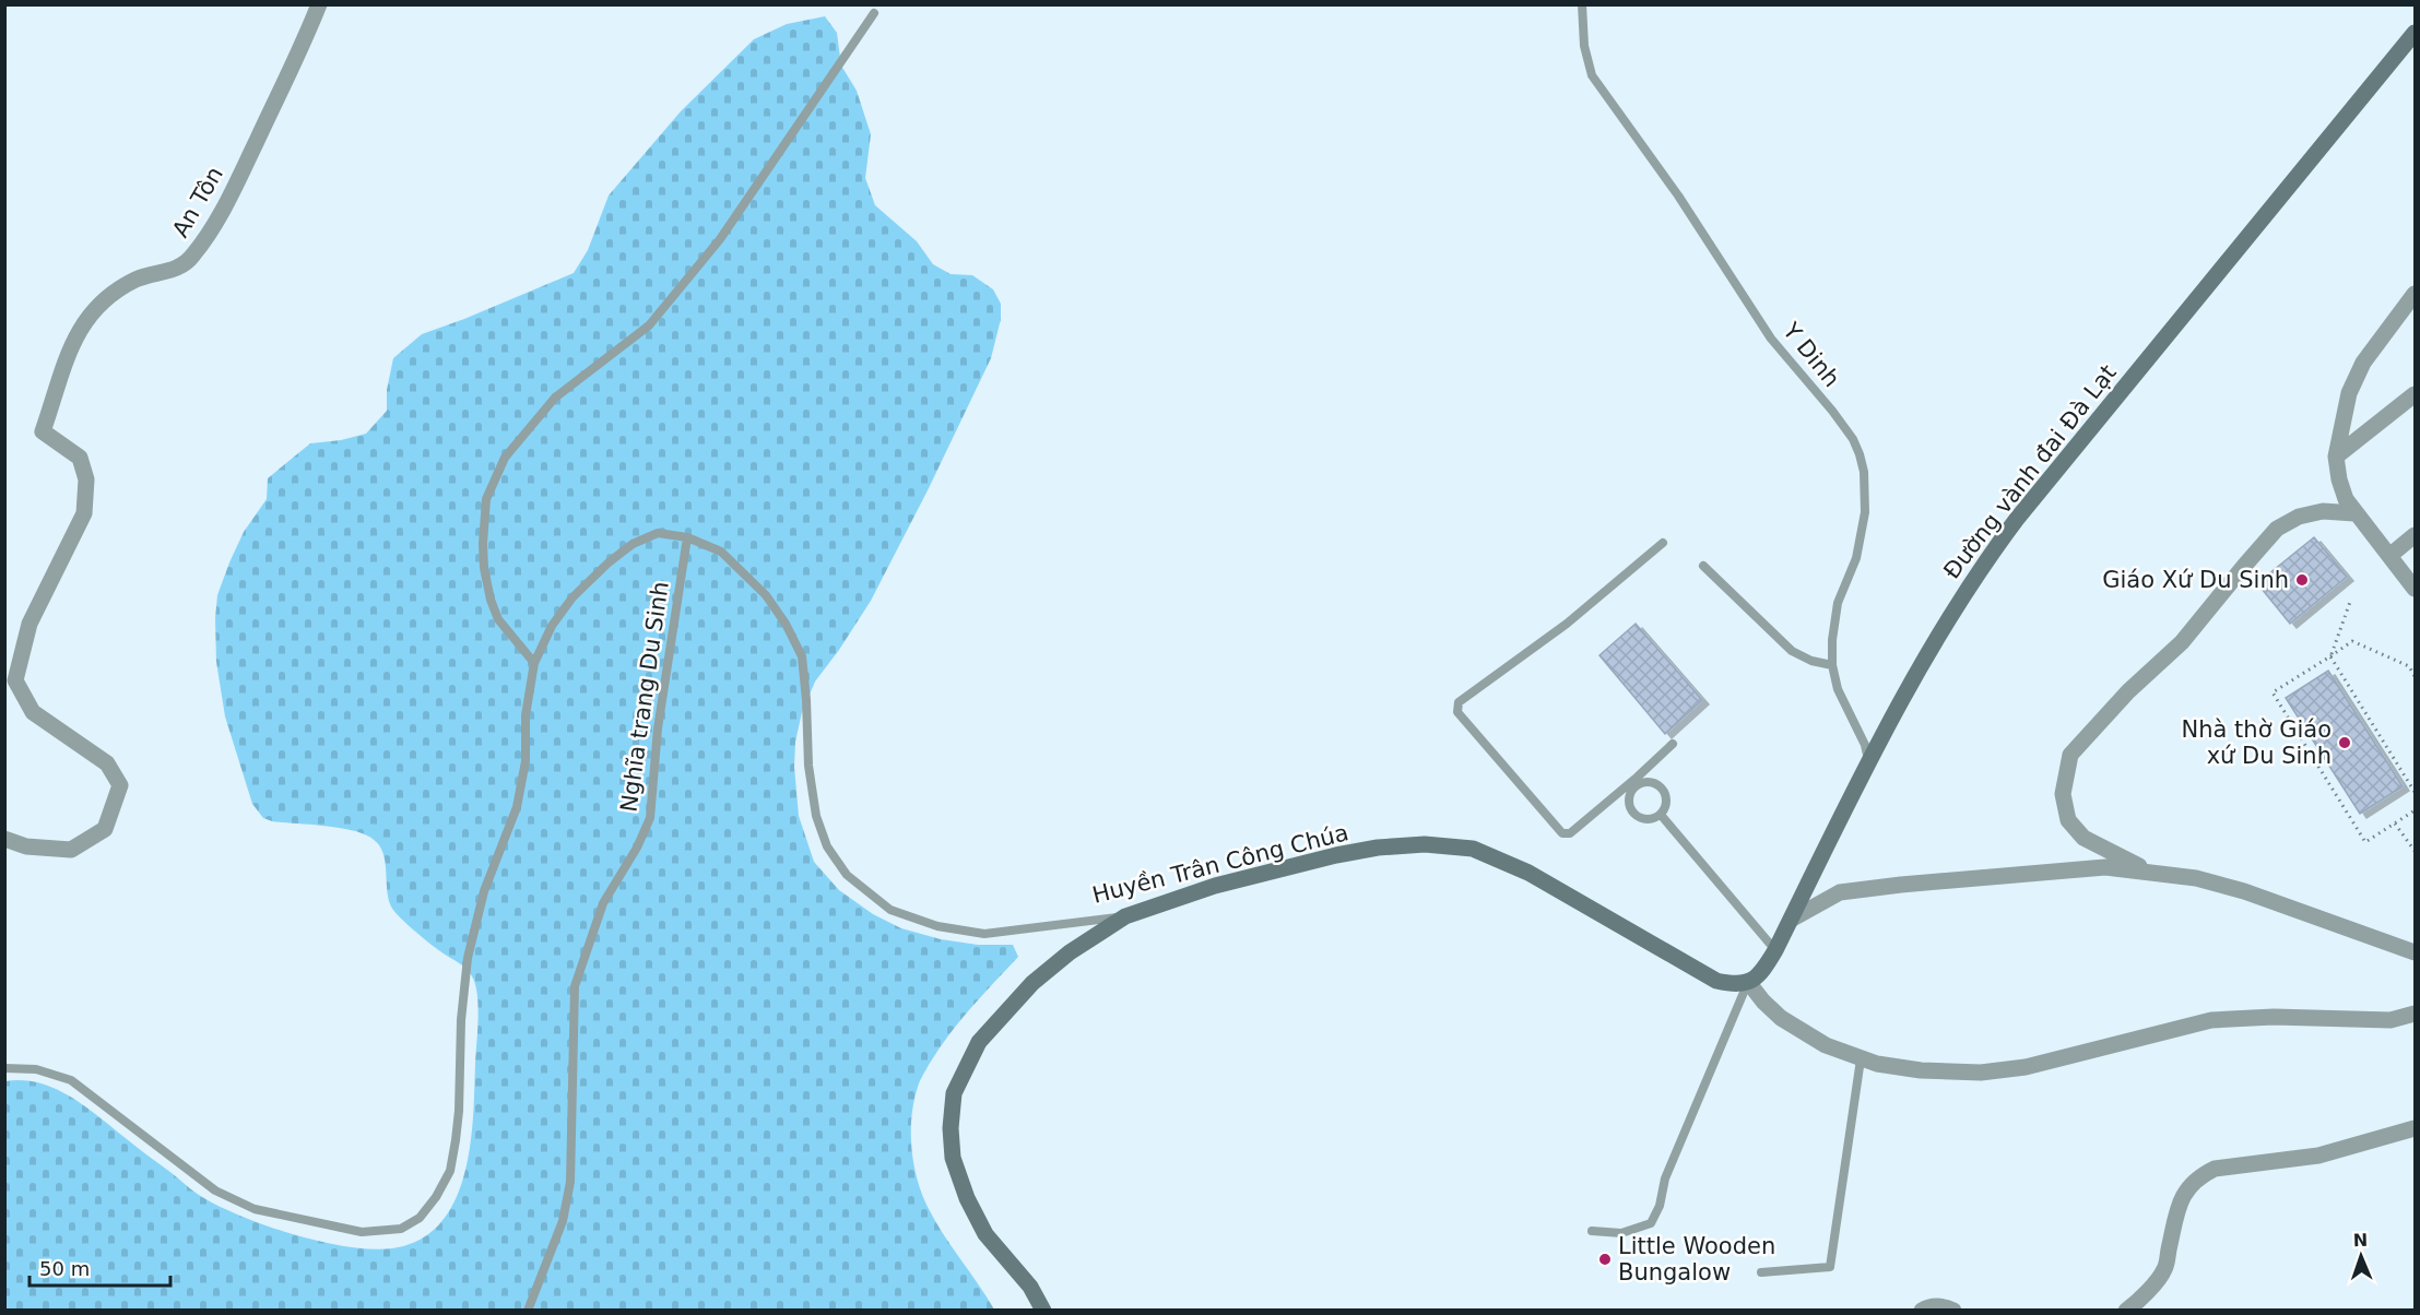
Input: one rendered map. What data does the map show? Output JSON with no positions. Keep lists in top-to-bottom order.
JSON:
{
  "streets": {
    "main road": ["Đường vành đai Đà Lạt", "Huyền Trân Công Chúa"],
    "street": ["An Tôn"],
    "lane": ["Y Dinh", "Nghĩa trang Du Sinh"]
  },
  "crossings": [
    ["Y Dinh", "Đường vành đai Đà Lạt"],
    ["Đường vành đai Đà Lạt", "Huyền Trân Công Chúa"],
    ["Nghĩa trang Du Sinh", "Huyền Trân Công Chúa"]
  ],
  "places": ["Giáo Xứ Du Sinh", "Nhà thờ Giáo xứ Du Sinh", "Little Wooden Bungalow"],
  "scale_bar": "50 m",
  "north": "top"
}
